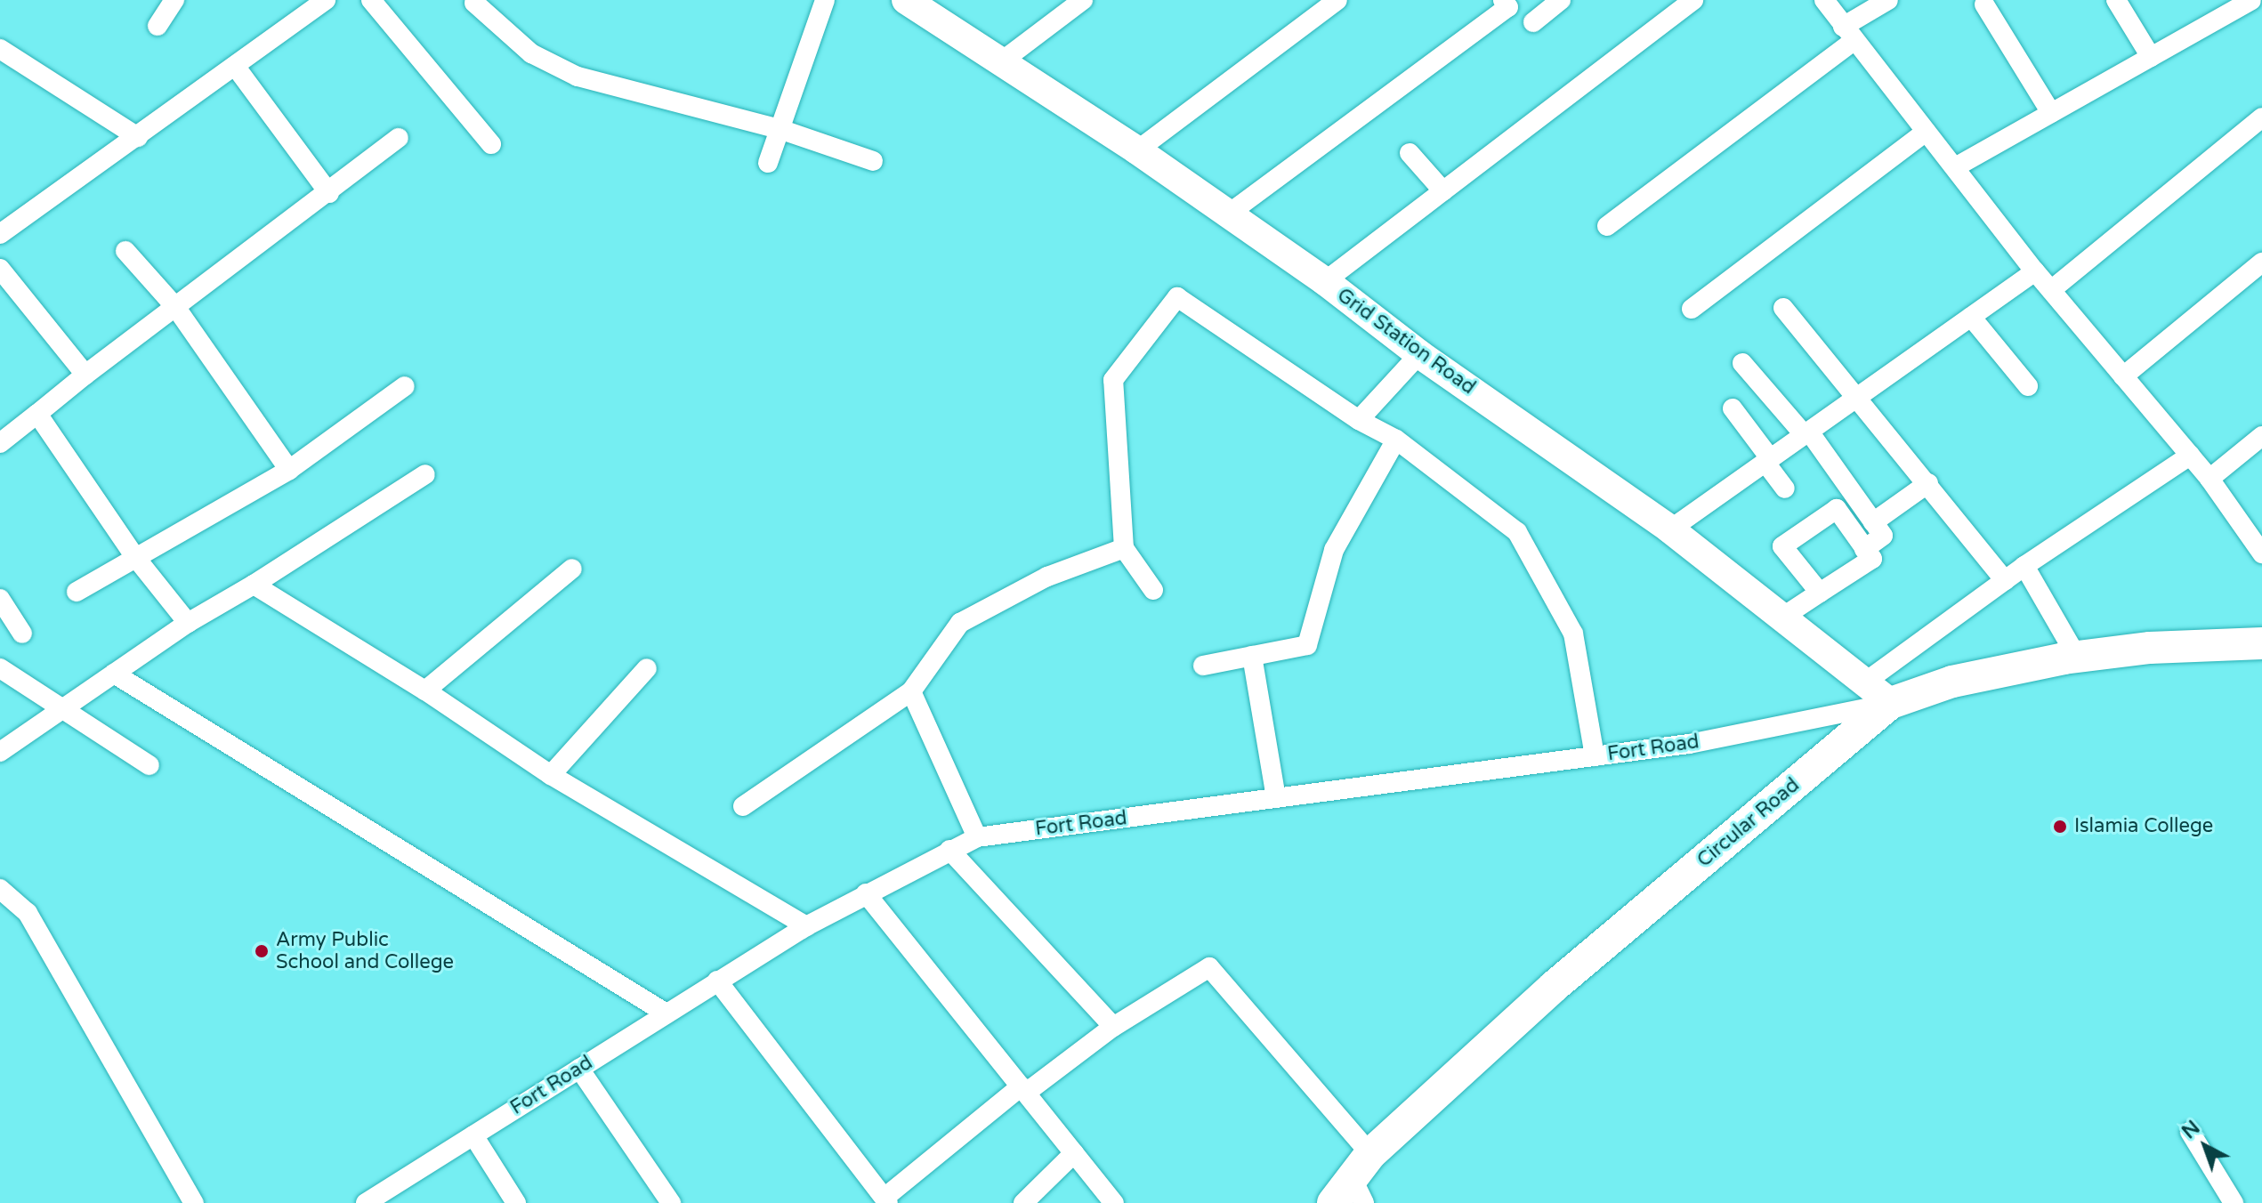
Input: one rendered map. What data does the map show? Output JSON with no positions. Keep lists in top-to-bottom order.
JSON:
{
  "streets": {
    "main road": ["Grid Station Road", "Circular Road"],
    "street": ["Fort Road"]
  },
  "crossings": [
    ["Grid Station Road", "Fort Road"],
    ["Grid Station Road", "Circular Road"],
    ["Fort Road", "Circular Road"]
  ],
  "places": ["Islamia College", "Army Public School and College"],
  "north": "top left"
}
